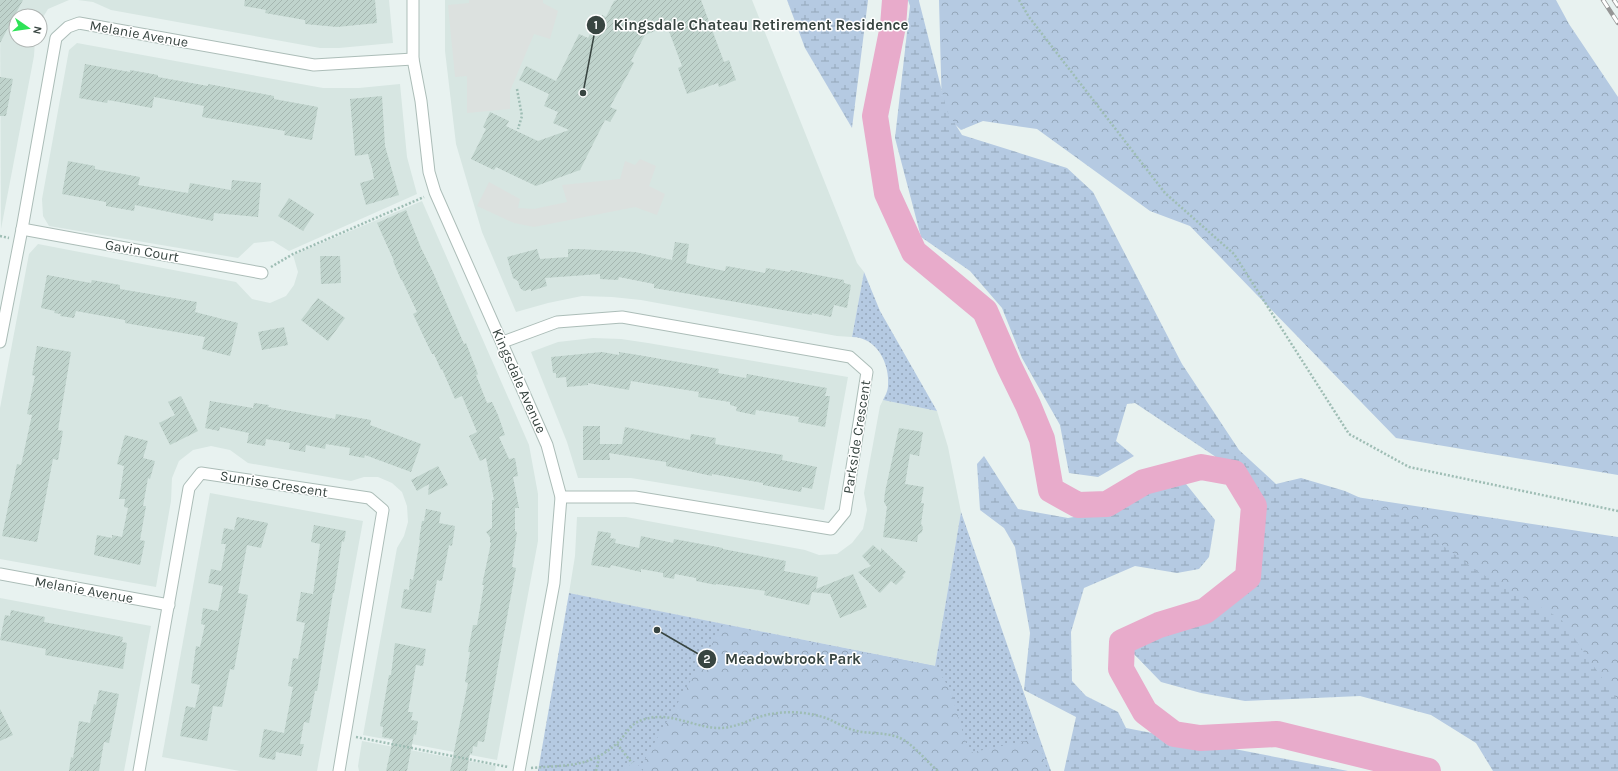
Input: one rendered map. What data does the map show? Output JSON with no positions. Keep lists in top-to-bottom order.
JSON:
{
  "streets": {
    "street": [
      "Melanie Avenue",
      "Gavin Court",
      "Kingsdale Avenue",
      "Parkside Crescent",
      "Sunrise Crescent"
    ]
  },
  "crossings": [
    ["Melanie Avenue", "Gavin Court"],
    ["Melanie Avenue", "Kingsdale Avenue"],
    ["Melanie Avenue", "Sunrise Crescent"],
    ["Kingsdale Avenue", "Parkside Crescent"]
  ],
  "places": ["Kingsdale Chateau Retirement Residence", "Meadowbrook Park"],
  "north": "right"
}
